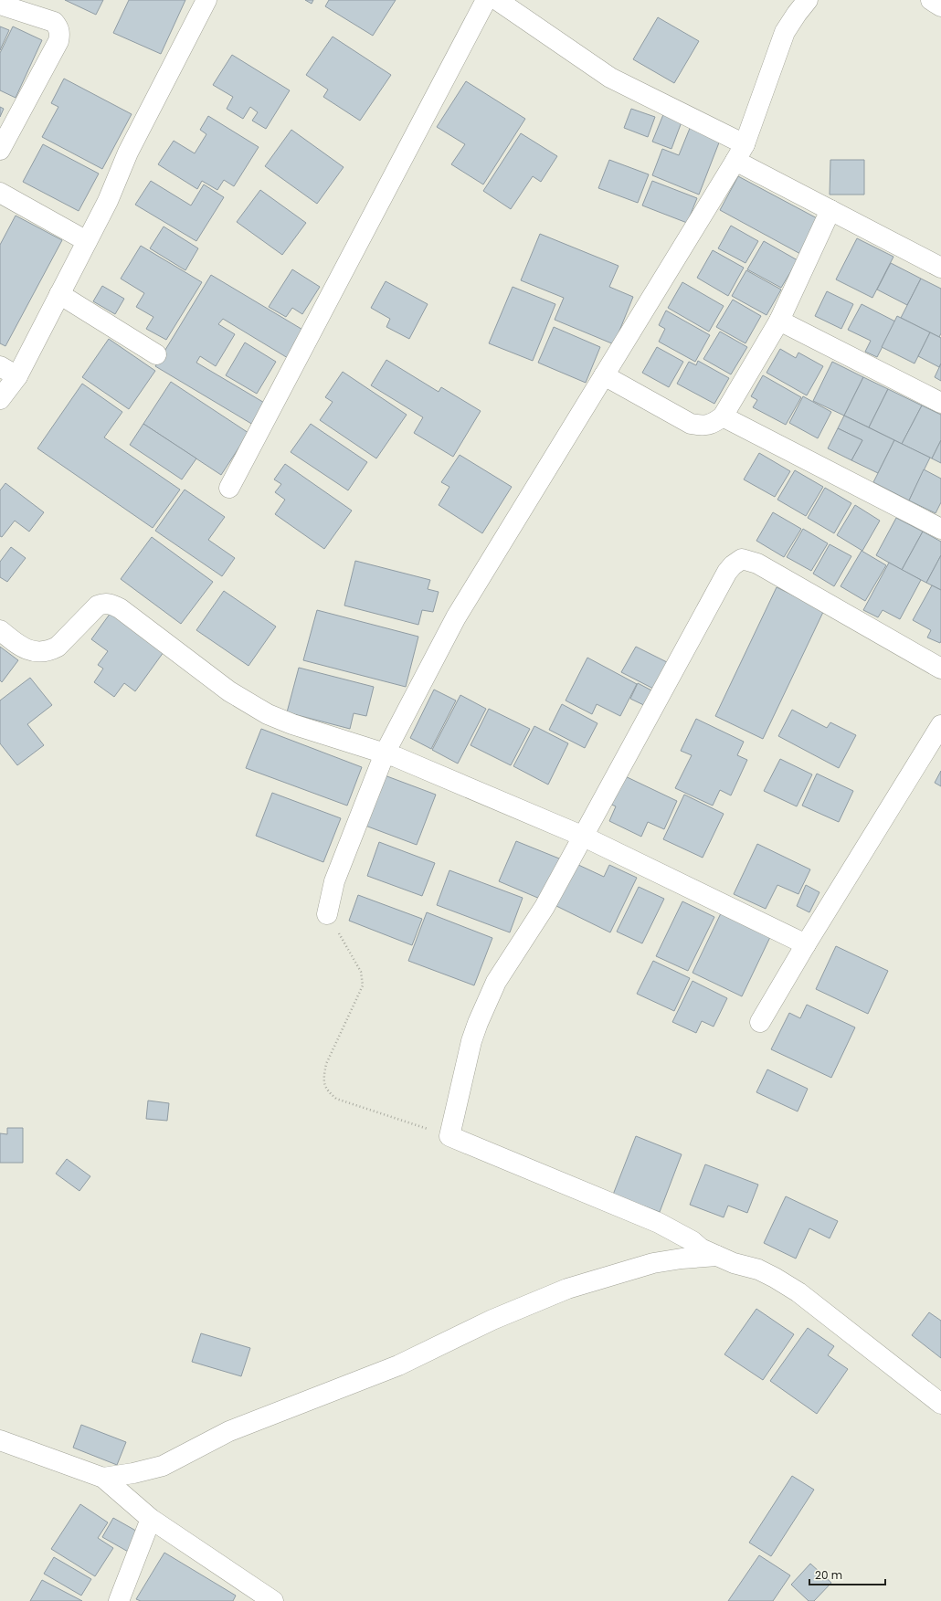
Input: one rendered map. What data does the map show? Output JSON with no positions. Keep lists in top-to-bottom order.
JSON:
{
  "scale_bar": "20 m"
}
